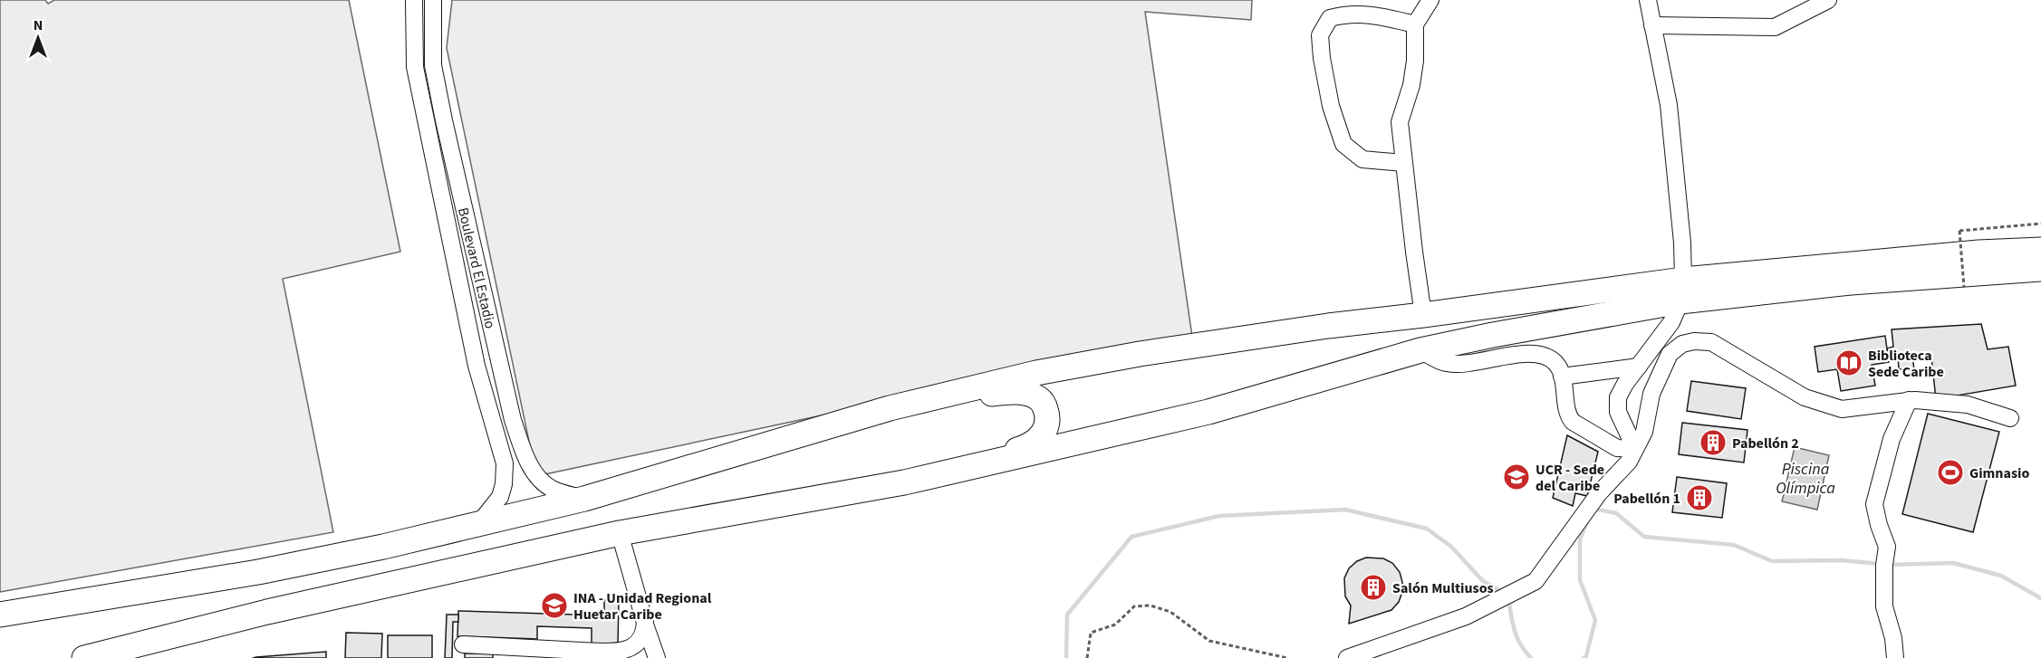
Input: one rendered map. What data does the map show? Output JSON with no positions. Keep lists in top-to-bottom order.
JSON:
{
  "streets": {
    "street": ["Boulevard El Estadio"]
  },
  "water": ["Piscina Olímpica"],
  "places": {
    "library": ["Biblioteca Sede Caribe"],
    "building": ["Pabellón 2", "Pabellón 1", "Salón Multiusos"],
    "sports": ["Gimnasio"],
    "school or university": ["UCR - Sede del Caribe", "INA - Unidad Regional Huetar Caribe"]
  },
  "north": "top"
}
